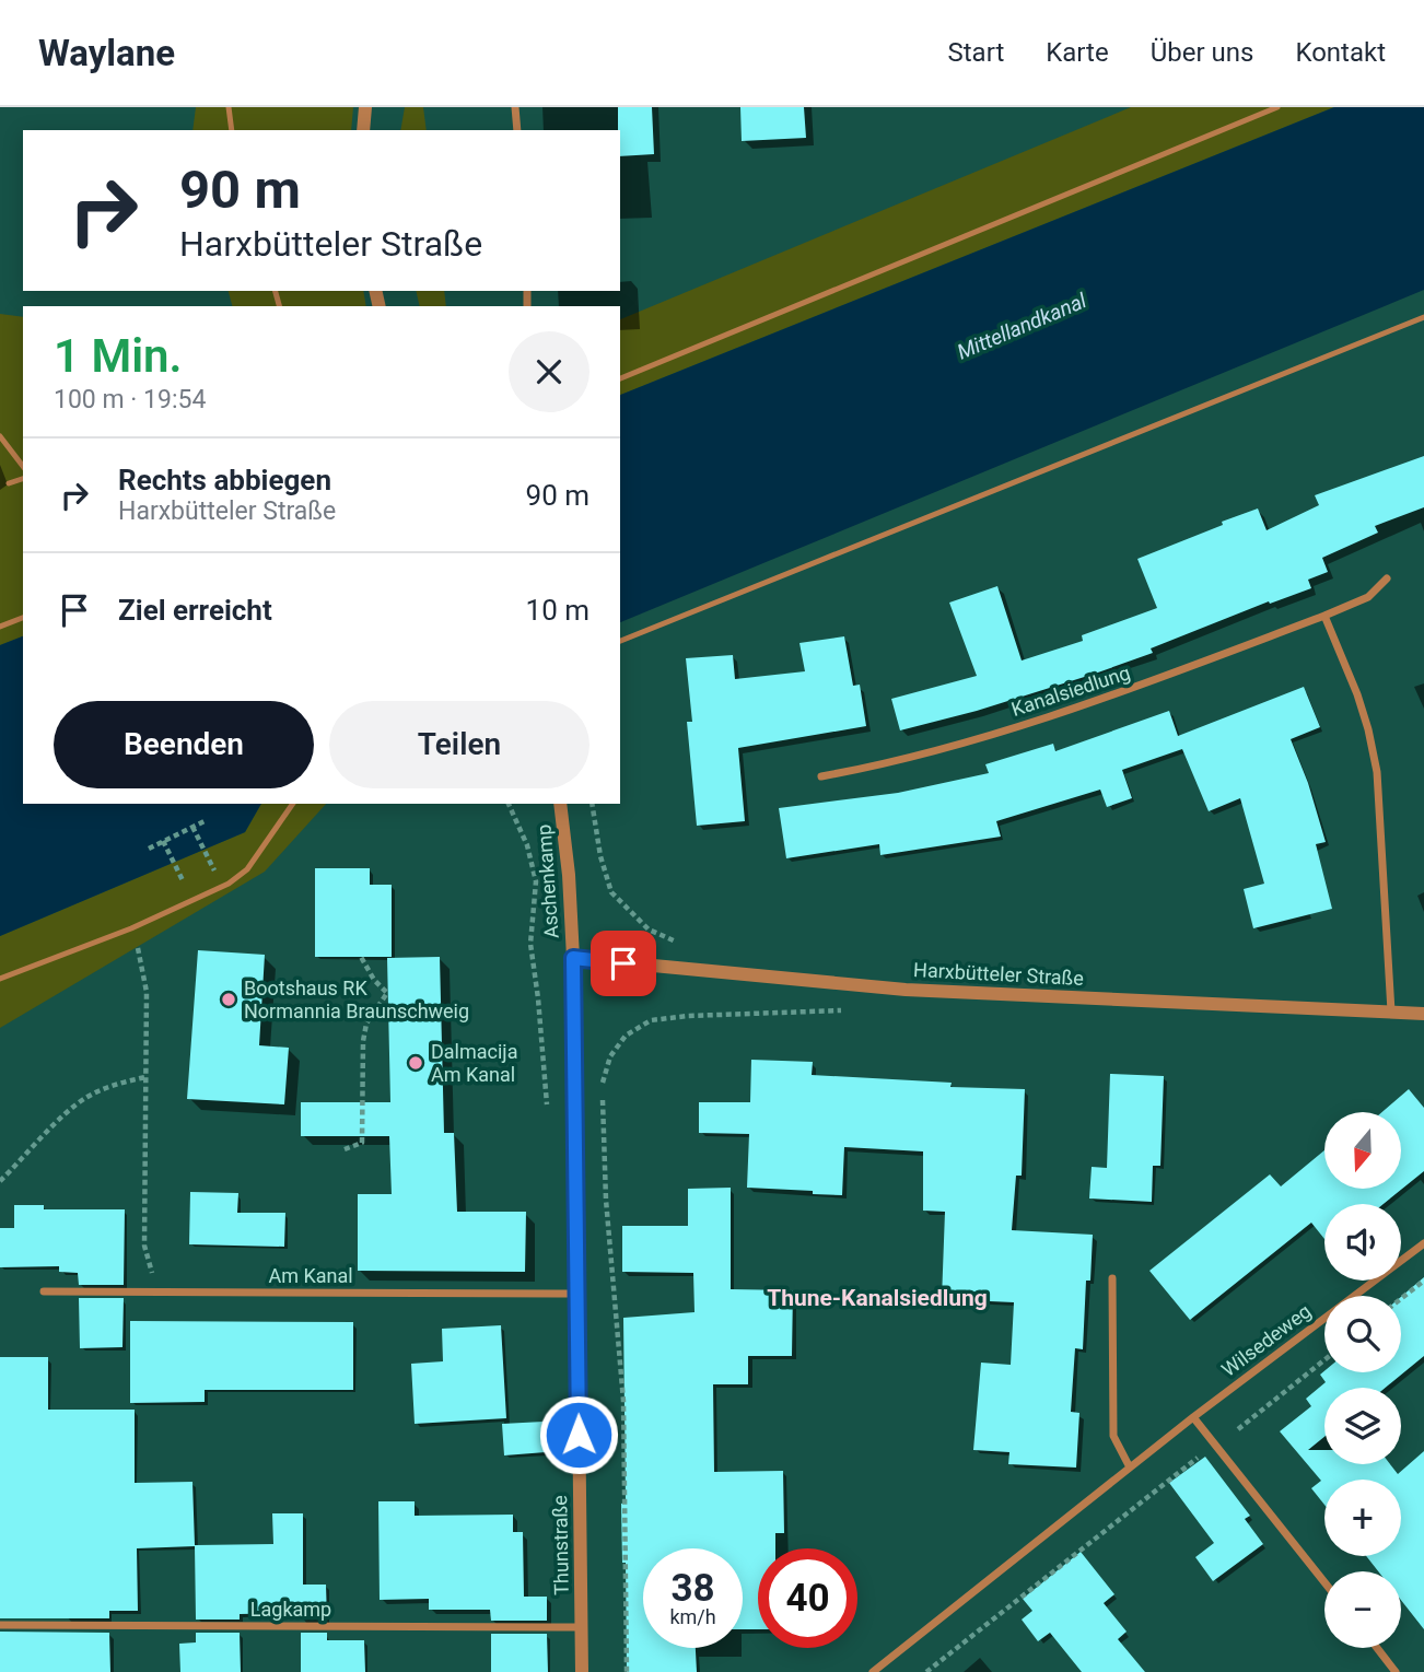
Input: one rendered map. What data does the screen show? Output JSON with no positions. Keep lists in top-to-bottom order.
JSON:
{
  "streets": {
    "street": [
      "Kanalsiedlung",
      "Aschenkamp",
      "Harxbütteler Straße",
      "Am Kanal",
      "Wilsedeweg",
      "Thunstraße",
      "Lagkamp"
    ]
  },
  "crossings": [
    ["Aschenkamp", "Harxbütteler Straße"],
    ["Aschenkamp", "Thunstraße"],
    ["Harxbütteler Straße", "Thunstraße"],
    ["Am Kanal", "Thunstraße"],
    ["Thunstraße", "Lagkamp"]
  ],
  "districts": ["Thune-Kanalsiedlung"],
  "water": ["Mittellandkanal"],
  "places": ["Bootshaus RK Normannia Braunschweig", "Dalmacija Am Kanal"],
  "north": "bottom",
  "page": {
    "header": "Waylane",
    "nav": [
      "Start",
      "Karte",
      "Über uns",
      "Kontakt"
    ],
    "turn": ["90 m", "Harxbütteler Straße"],
    "heading": ["1 Min.", "100 m · 19:54"],
    "list": [
      {
        "name": "Rechts abbiegen",
        "note": "Harxbütteler Straße",
        "value": "90 m"
      },
      {
        "name": "Ziel erreicht",
        "value": "10 m"
      }
    ],
    "buttons": ["Beenden", "Teilen"],
    "map_buttons": ["+", "−"],
    "speed": "38 km/h",
    "limit": "40"
  }
}
